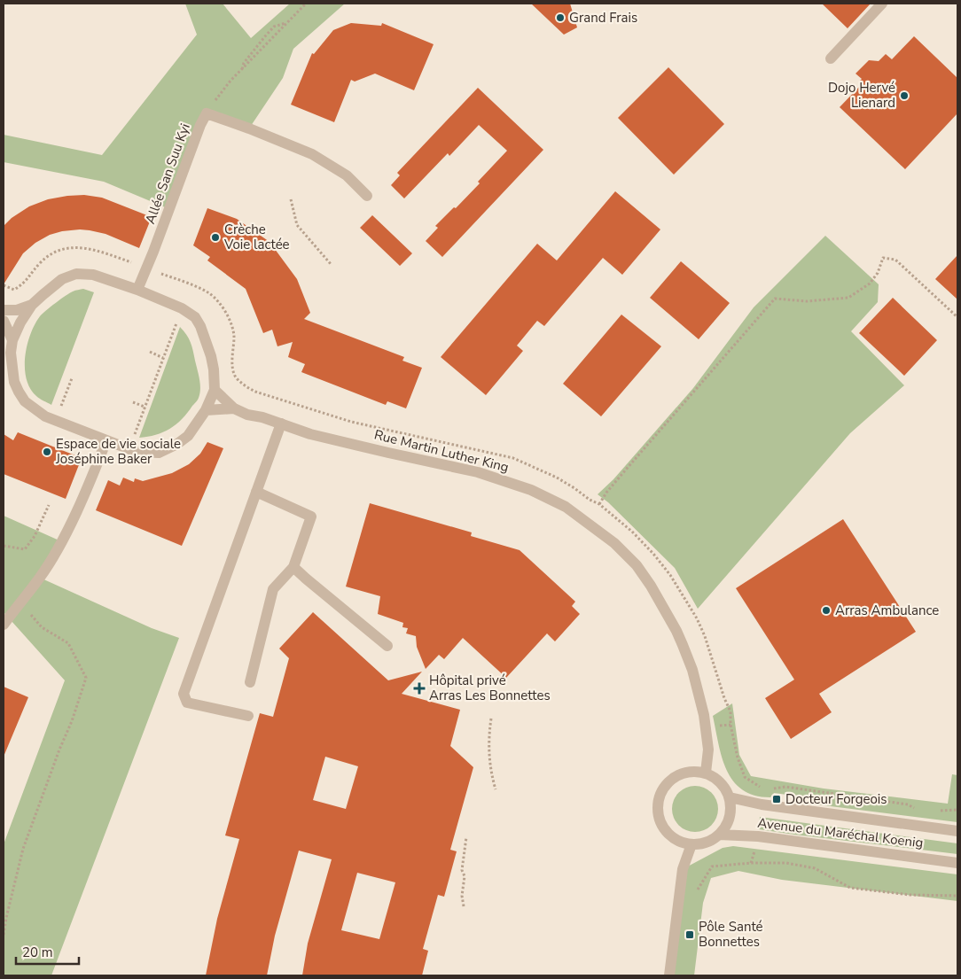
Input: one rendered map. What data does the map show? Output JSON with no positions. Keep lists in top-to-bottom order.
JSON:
{
  "streets": {
    "street": ["Allée San Suu Kyi", "Rue Martin Luther King", "Avenue du Maréchal Koenig"]
  },
  "crossings": [
    ["Rue Martin Luther King", "Avenue du Maréchal Koenig"]
  ],
  "places": {
    "other": [
      "Grand Frais",
      "Dojo Hervé Lienard",
      "Crèche Voie lactée",
      "Espace de vie sociale Joséphine Baker",
      "Arras Ambulance"
    ],
    "health": ["Hôpital privé Arras Les Bonnettes"],
    "transit": ["Docteur Forgeois", "Pôle Santé Bonnettes"]
  },
  "scale_bar": "20 m"
}
